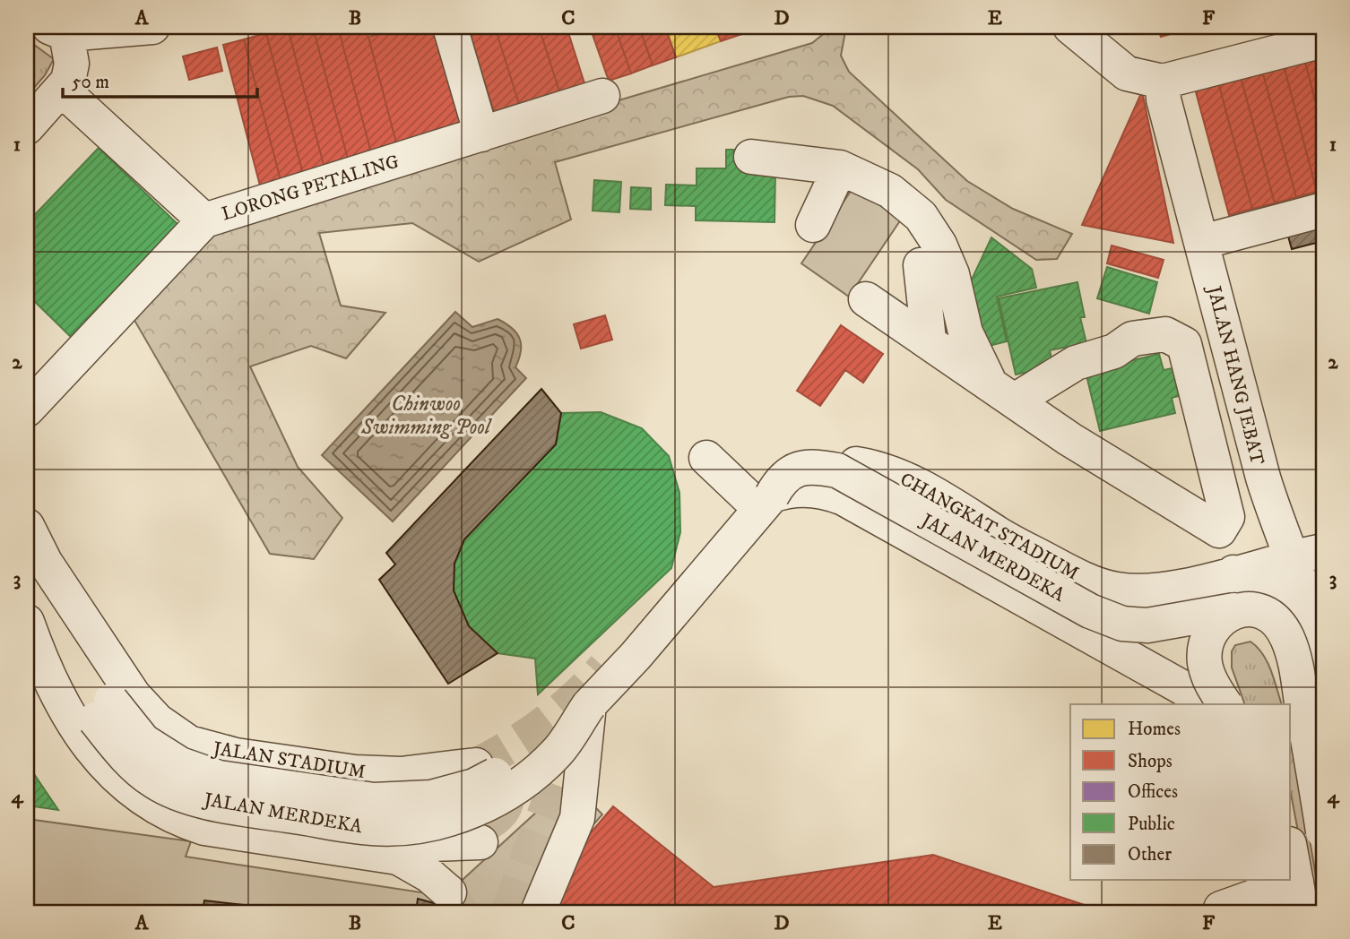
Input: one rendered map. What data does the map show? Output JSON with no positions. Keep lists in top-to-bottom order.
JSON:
{
  "streets": {
    "street": [
      "LORONG PETALING",
      "JALAN HANG JEBAT",
      "CHANGKAT STADIUM",
      "JALAN MERDEKA",
      "JALAN STADIUM"
    ]
  },
  "crossings": [
    ["JALAN HANG JEBAT", "CHANGKAT STADIUM"],
    ["JALAN MERDEKA", "JALAN STADIUM"]
  ],
  "water": ["Chinwoo Swimming Pool"],
  "legend": [
    "Homes",
    "Shops",
    "Offices",
    "Public",
    "Other"
  ],
  "scale_bar": "50 m",
  "grid": {
    "columns": [
      "A",
      "B",
      "C",
      "D",
      "E",
      "F"
    ],
    "rows": [
      "1",
      "2",
      "3",
      "4"
    ]
  }
}
